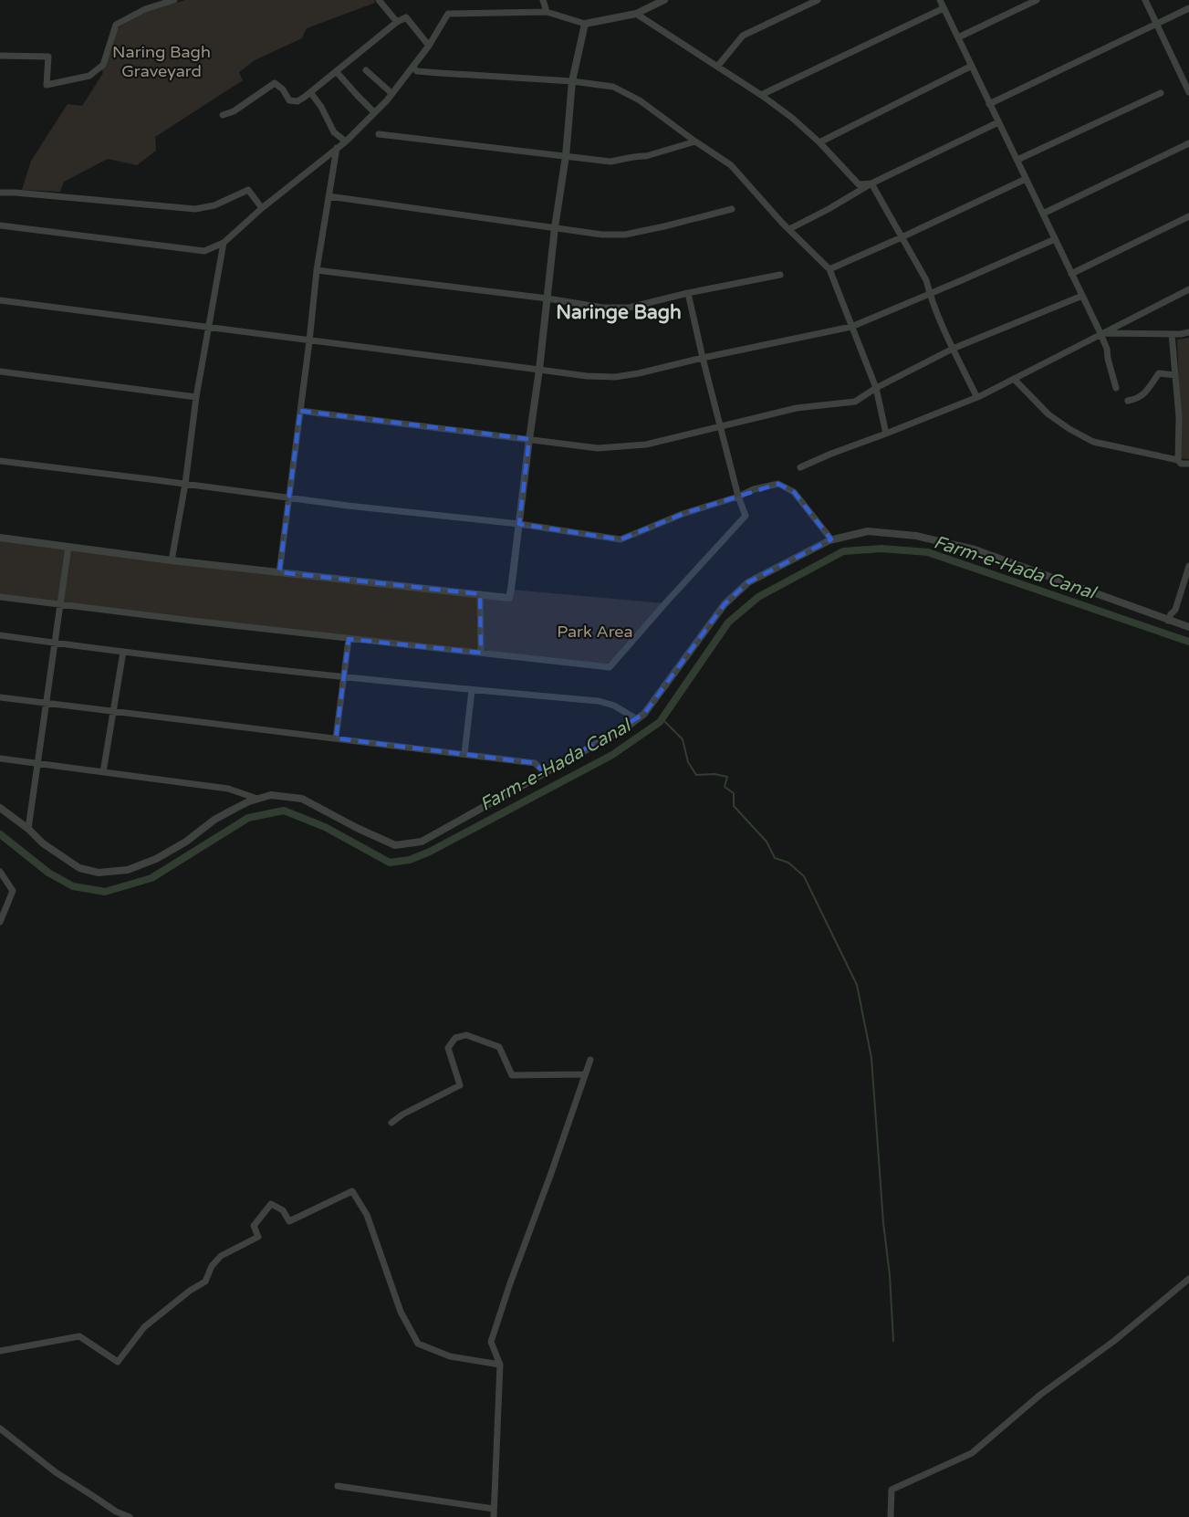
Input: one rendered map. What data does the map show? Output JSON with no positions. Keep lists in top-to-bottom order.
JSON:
{
  "districts": ["Naringe Bagh"],
  "water": ["Farm-e-Hada Canal"],
  "parks": ["Naring Bagh Graveyard", "Park Area"]
}
